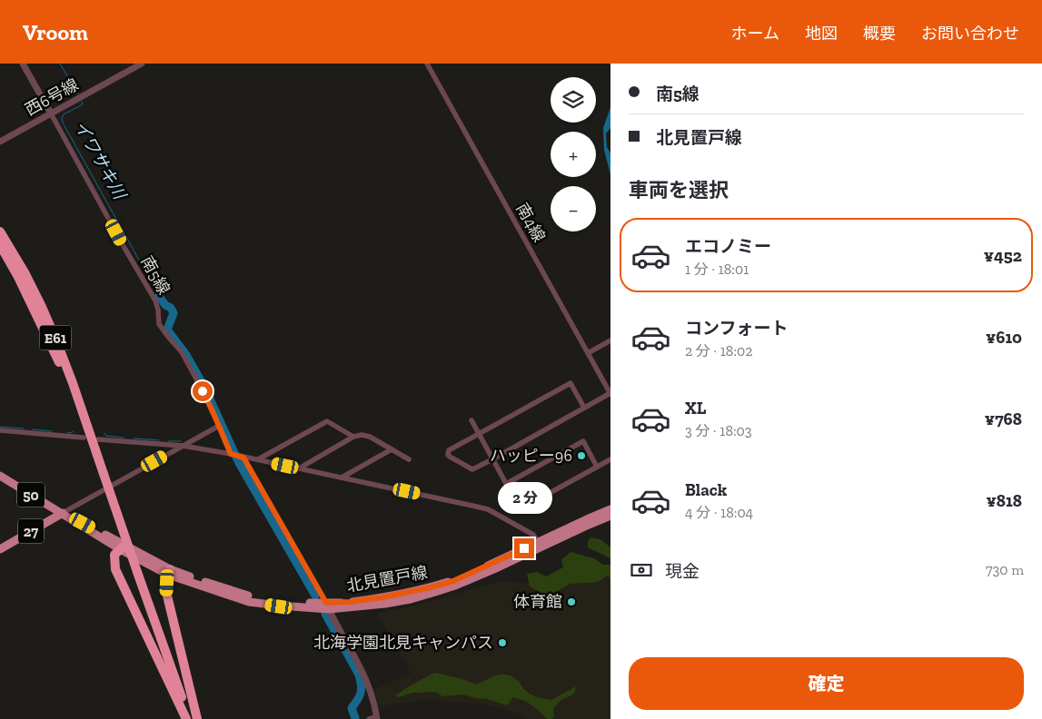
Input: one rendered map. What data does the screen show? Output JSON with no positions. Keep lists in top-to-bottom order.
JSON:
{
  "streets": {
    "highway": ["E61"],
    "main road": ["50", "27", "北見置戸線"],
    "street": ["西6号線", "南4線", "南5線"]
  },
  "crossings": [
    ["西6号線", "南5線"],
    ["27", "北見置戸線"]
  ],
  "water": ["イワサキ川"],
  "places": ["ハッピー96", "体育館", "北海学園北見キャンパス"],
  "page": {
    "header": "Vroom",
    "nav": [
      "ホーム",
      "地図",
      "概要",
      "お問い合わせ"
    ],
    "banner": ["南5線", "北見置戸線"],
    "map_buttons": ["+", "−"],
    "heading": "車両を選択",
    "list": [
      {
        "name": "エコノミー",
        "note": "1 分 · 18:01",
        "value": "¥452"
      },
      {
        "name": "コンフォート",
        "note": "2 分 · 18:02",
        "value": "¥610"
      },
      {
        "name": "XL",
        "note": "3 分 · 18:03",
        "value": "¥768"
      },
      {
        "name": "Black",
        "note": "4 分 · 18:04",
        "value": "¥818"
      }
    ],
    "bubble": "2 分",
    "pay": ["現金", "730 m"],
    "buttons": "確定"
  }
}
